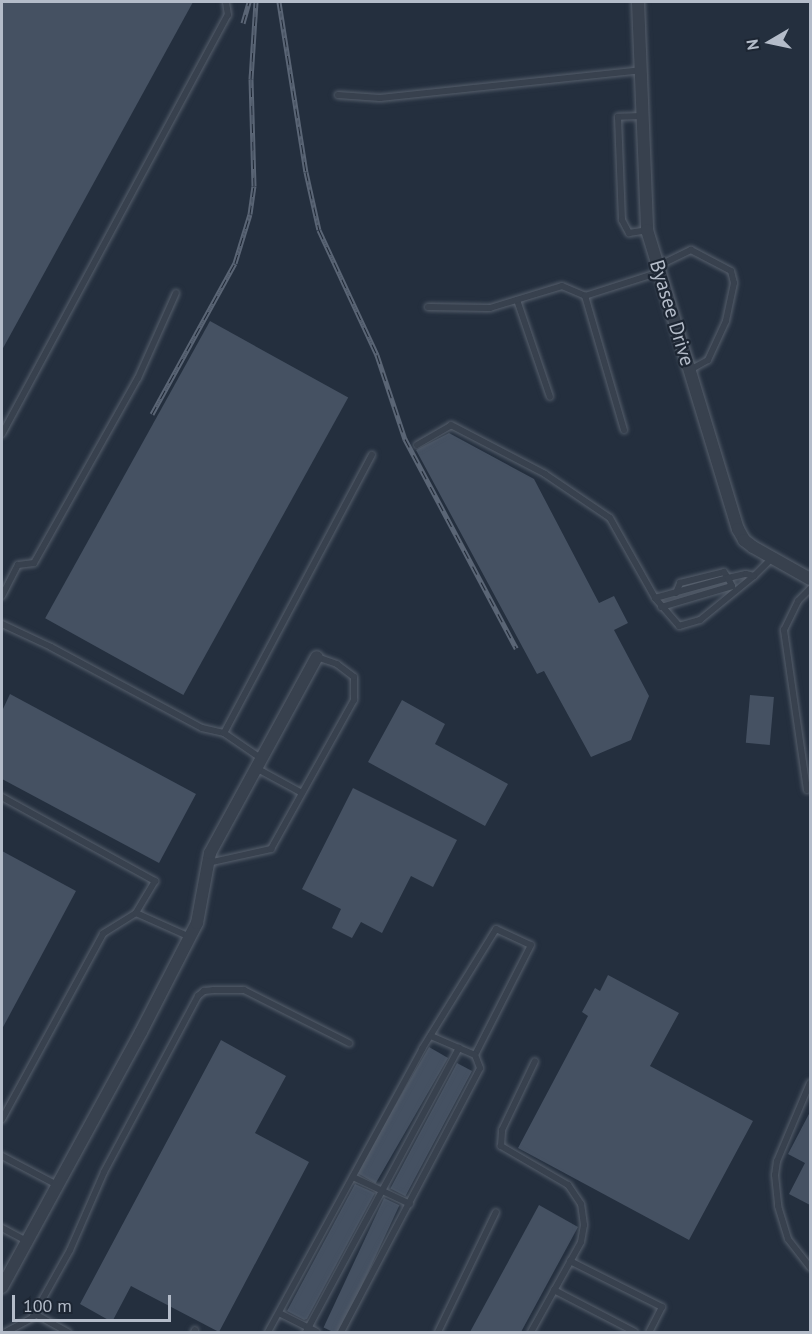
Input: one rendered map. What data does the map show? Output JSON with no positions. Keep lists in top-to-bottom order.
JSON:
{
  "streets": {
    "street": ["Byasee Drive"]
  },
  "scale_bar": "100 m",
  "north": "left"
}
